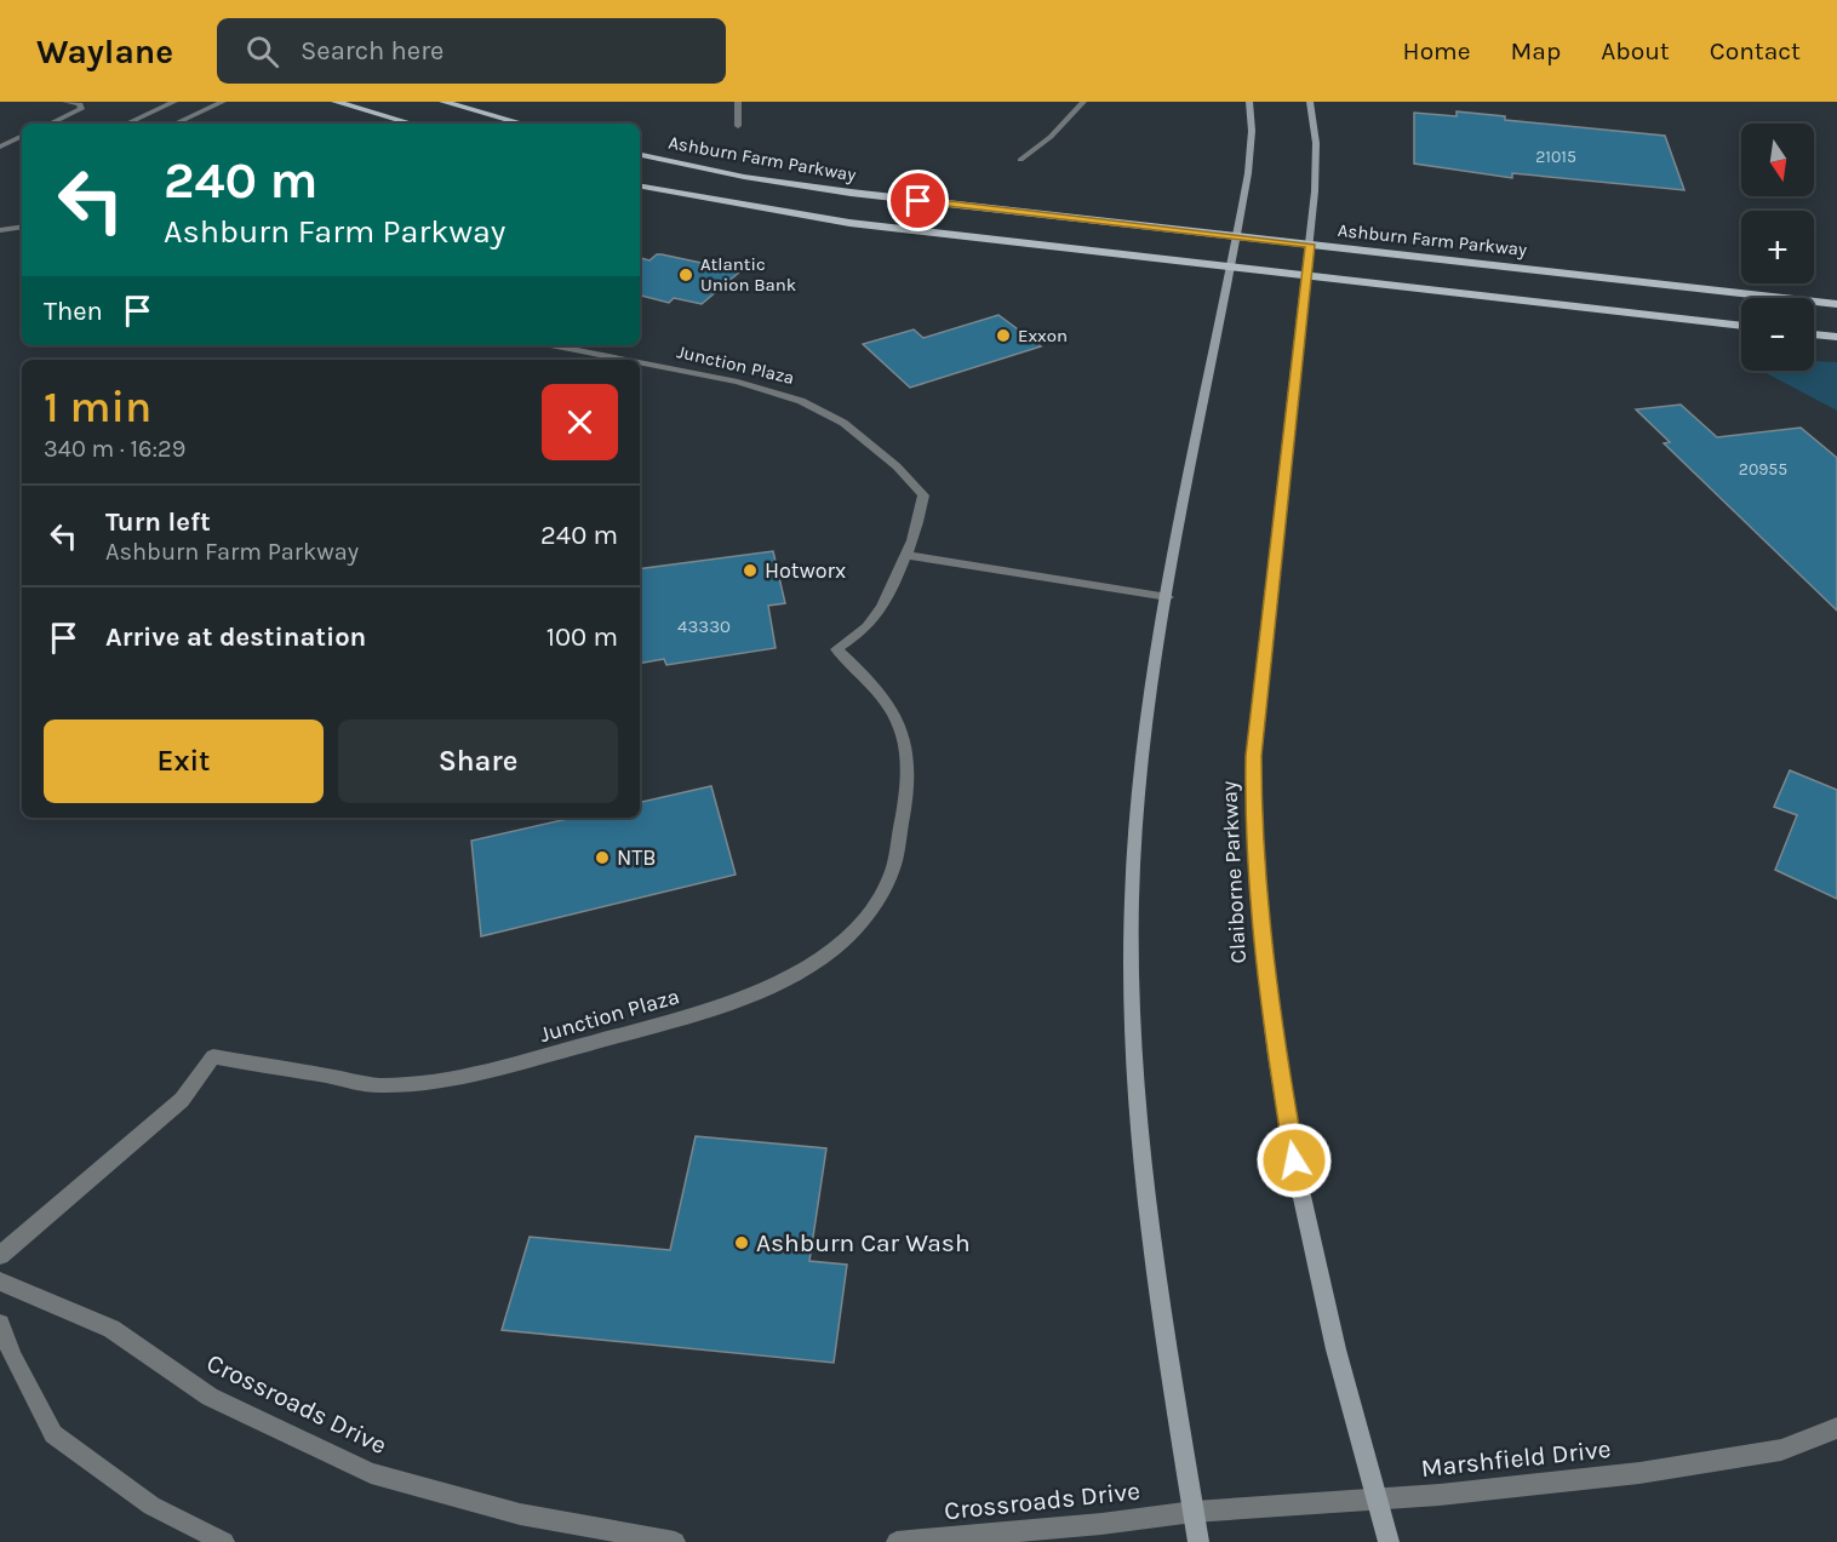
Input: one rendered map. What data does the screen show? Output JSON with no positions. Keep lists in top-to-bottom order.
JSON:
{
  "streets": {
    "main road": ["Ashburn Farm Parkway", "Claiborne Parkway"],
    "street": ["Junction Plaza", "Crossroads Drive", "Marshfield Drive"]
  },
  "crossings": [
    ["Ashburn Farm Parkway", "Claiborne Parkway"],
    ["Claiborne Parkway", "Marshfield Drive"],
    ["Crossroads Drive", "Marshfield Drive"]
  ],
  "places": [
    "Atlantic Union Bank",
    "Exxon",
    "Hotworx",
    "NTB",
    "Ashburn Car Wash"
  ],
  "house_numbers": ["21015", "20955", "43330"],
  "north": "bottom",
  "page": {
    "header": "Waylane",
    "search": "Search here",
    "nav": [
      "Home",
      "Map",
      "About",
      "Contact"
    ],
    "map_buttons": ["+", "−"],
    "turn": ["240 m", "Ashburn Farm Parkway"],
    "then": "Then",
    "heading": ["1 min", "340 m · 16:29"],
    "list": [
      {
        "name": "Turn left",
        "note": "Ashburn Farm Parkway",
        "value": "240 m"
      },
      {
        "name": "Arrive at destination",
        "value": "100 m"
      }
    ],
    "buttons": ["Exit", "Share"]
  }
}
